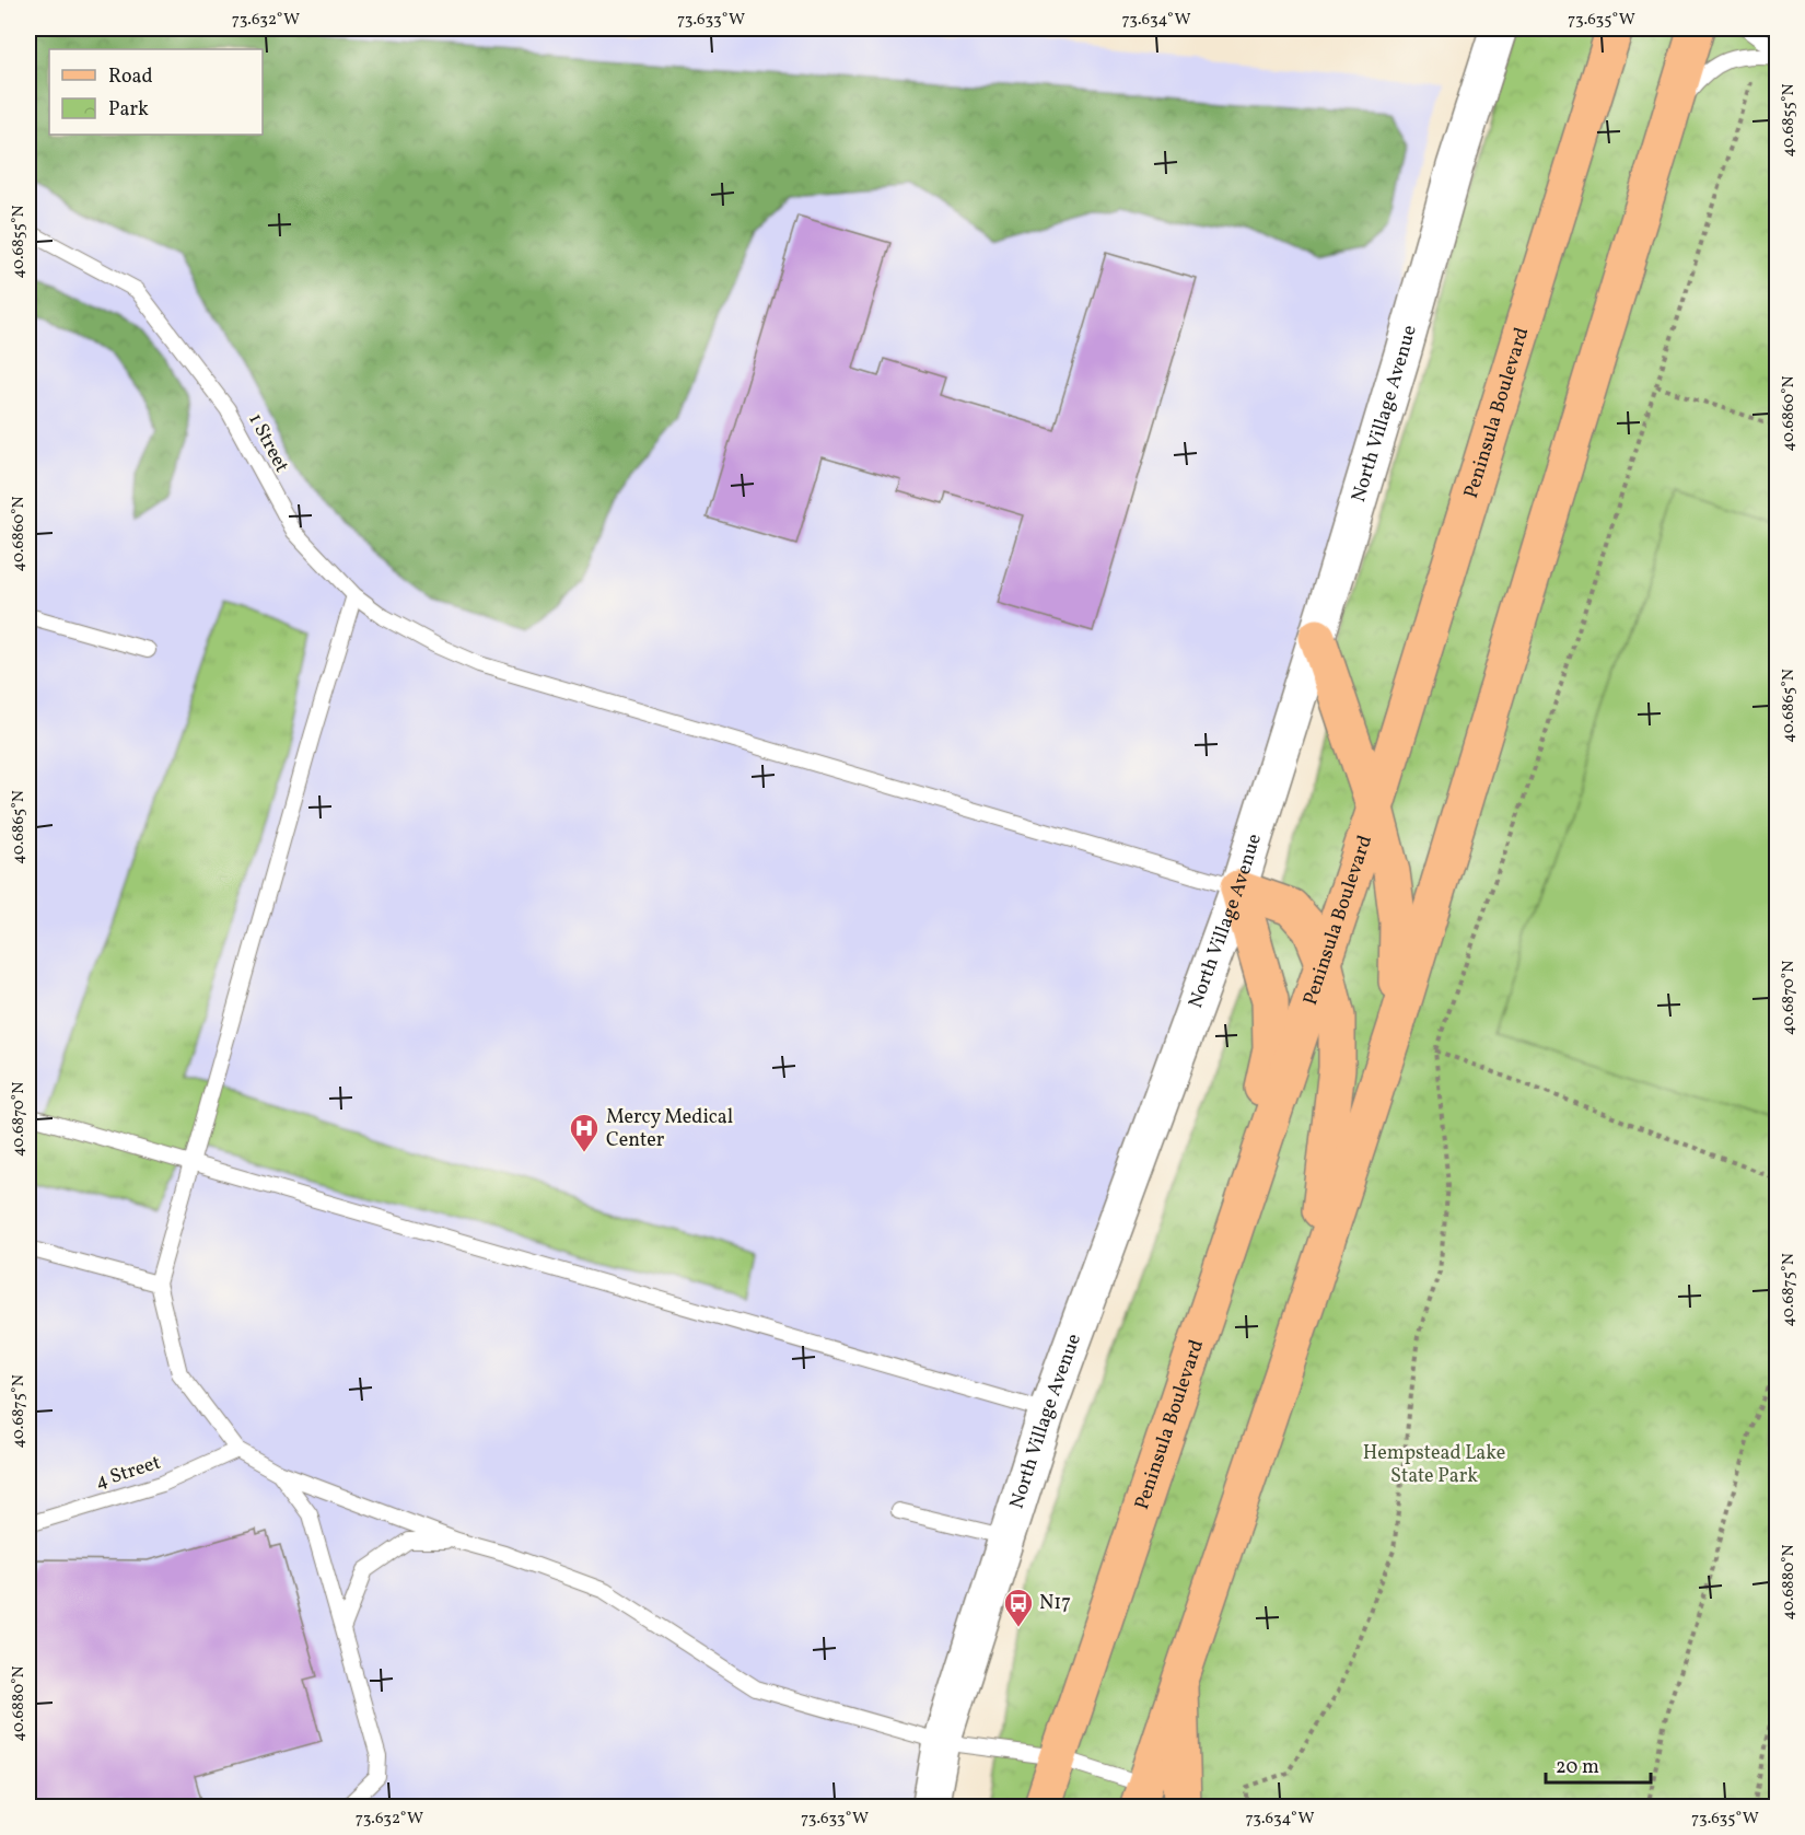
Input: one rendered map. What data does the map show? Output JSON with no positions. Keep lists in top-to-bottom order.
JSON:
{
  "streets": {
    "main road": ["Peninsula Boulevard"],
    "street": ["North Village Avenue"],
    "lane": ["1 Street", "4 Street"]
  },
  "crossings": [
    ["North Village Avenue", "1 Street"]
  ],
  "parks": ["Hempstead Lake State Park"],
  "places": {
    "hospital": ["Mercy Medical Center"],
    "bus stop": ["N17"]
  },
  "legend": ["Road", "Park"],
  "scale_bar": "20 m",
  "coordinates": [
    "73.632°W",
    "73.633°W",
    "73.634°W",
    "73.635°W",
    "40.6855°N",
    "40.6860°N",
    "40.6865°N",
    "40.6870°N",
    "40.6875°N",
    "40.6880°N"
  ]
}
